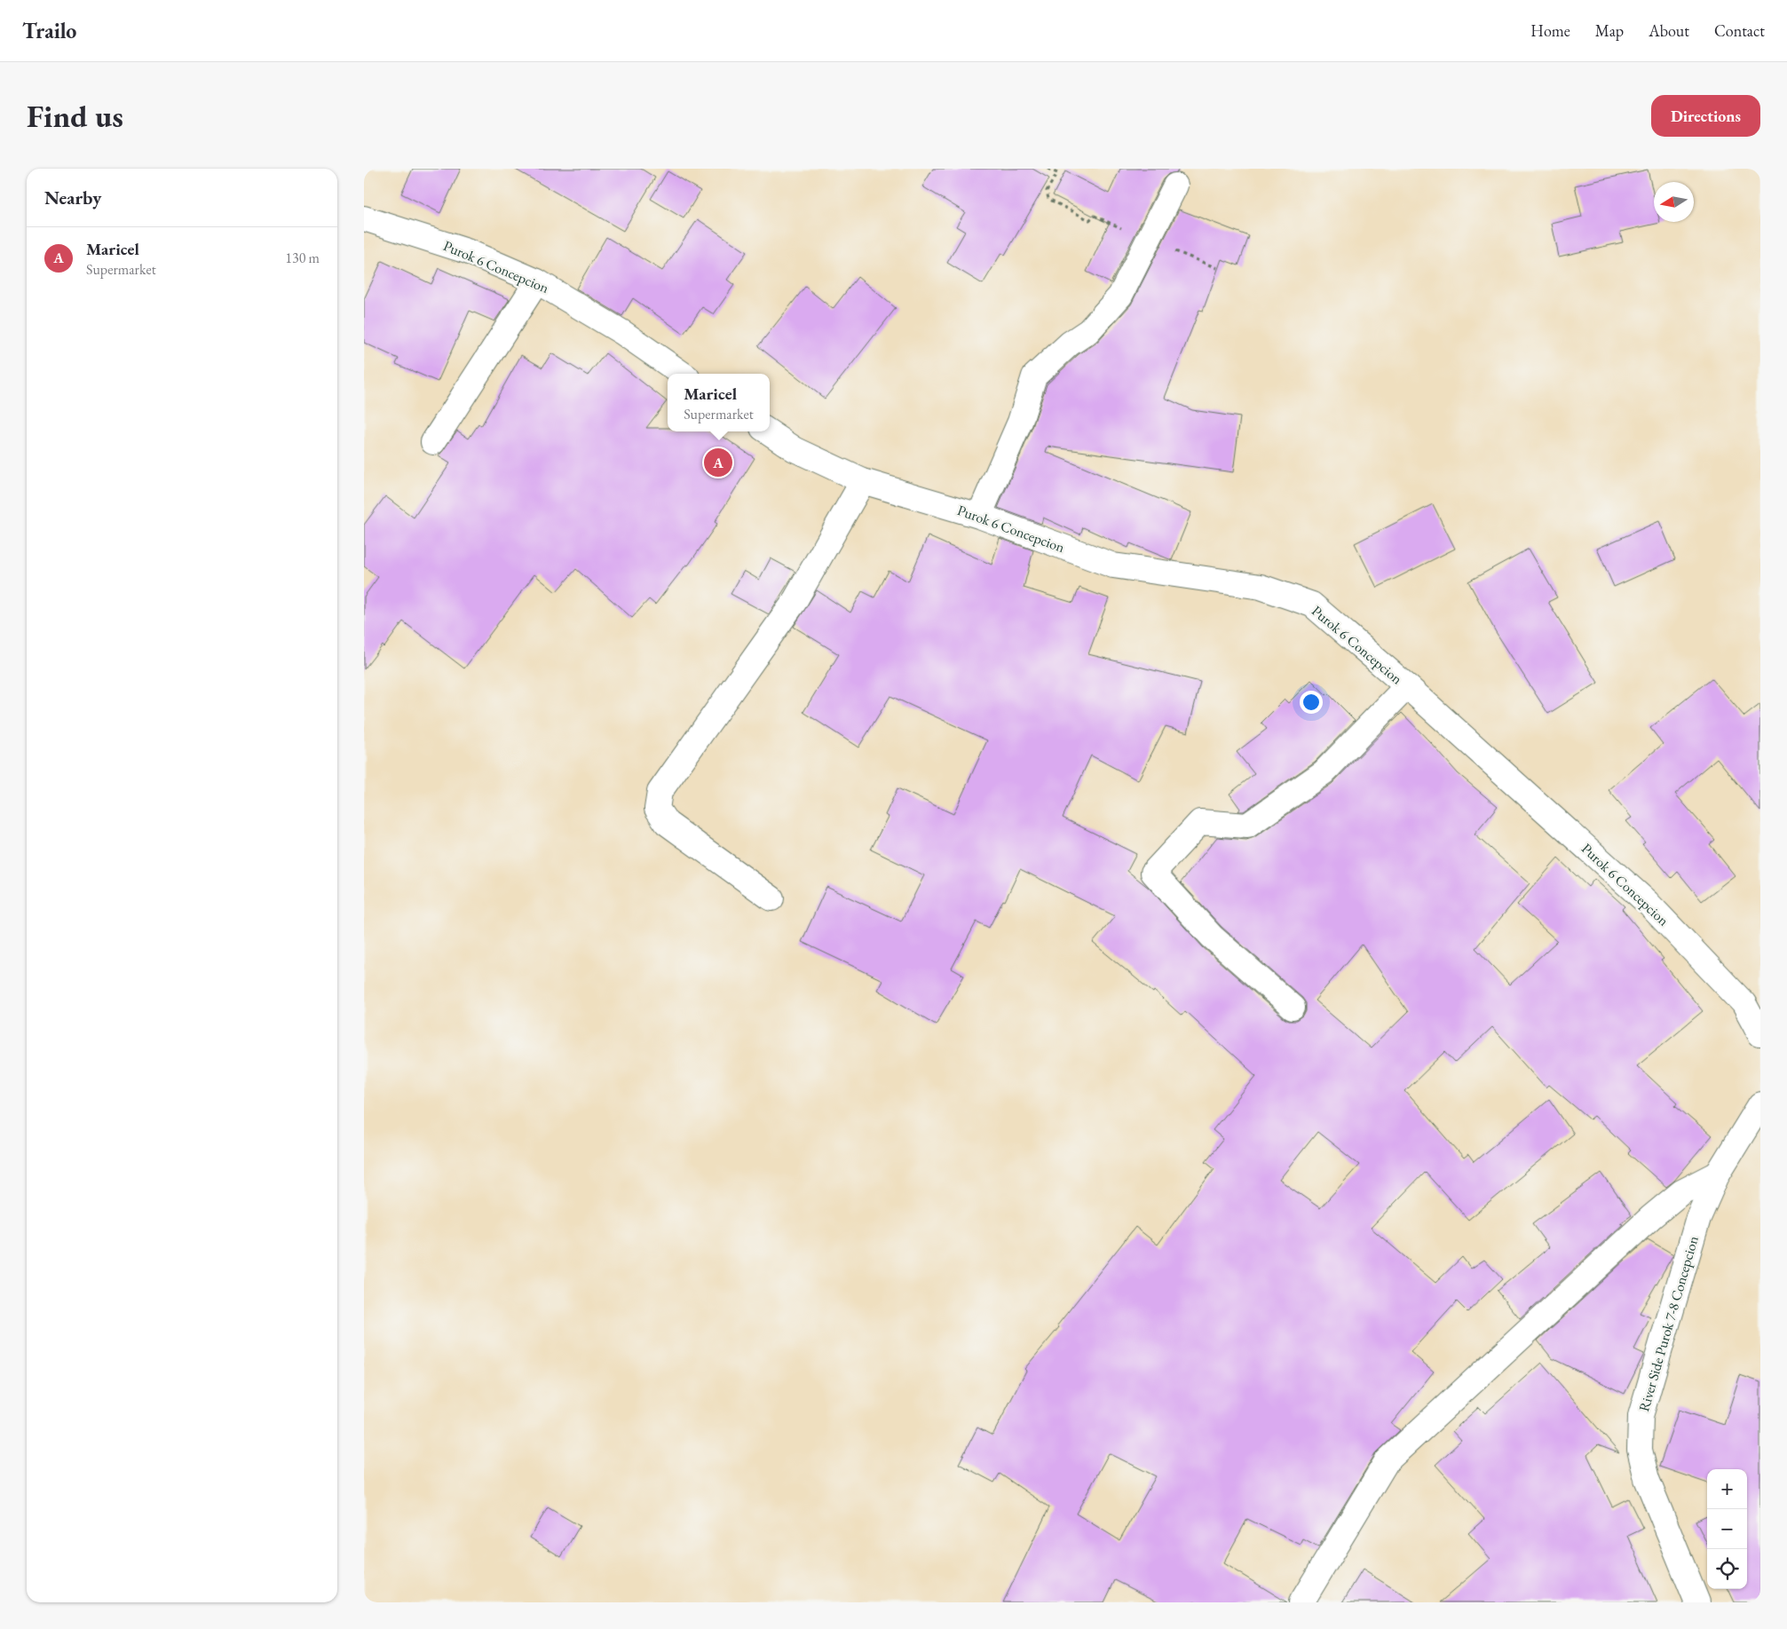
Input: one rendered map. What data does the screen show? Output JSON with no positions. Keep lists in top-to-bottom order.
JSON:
{
  "streets": {
    "street": ["Purok 6 Concepcion", "River Side Purok 7-8 Concepcion"]
  },
  "north": "left",
  "page": {
    "header": "Trailo",
    "nav": [
      "Home",
      "Map",
      "About",
      "Contact"
    ],
    "buttons": "Directions",
    "title": "Find us",
    "heading": "Nearby",
    "list": [
      {
        "mark": "A",
        "name": "Maricel",
        "note": "Supermarket",
        "value": "130 m"
      }
    ],
    "popup": ["Maricel", "Supermarket"],
    "pins": "A",
    "map_buttons": ["+", "−"]
  }
}
